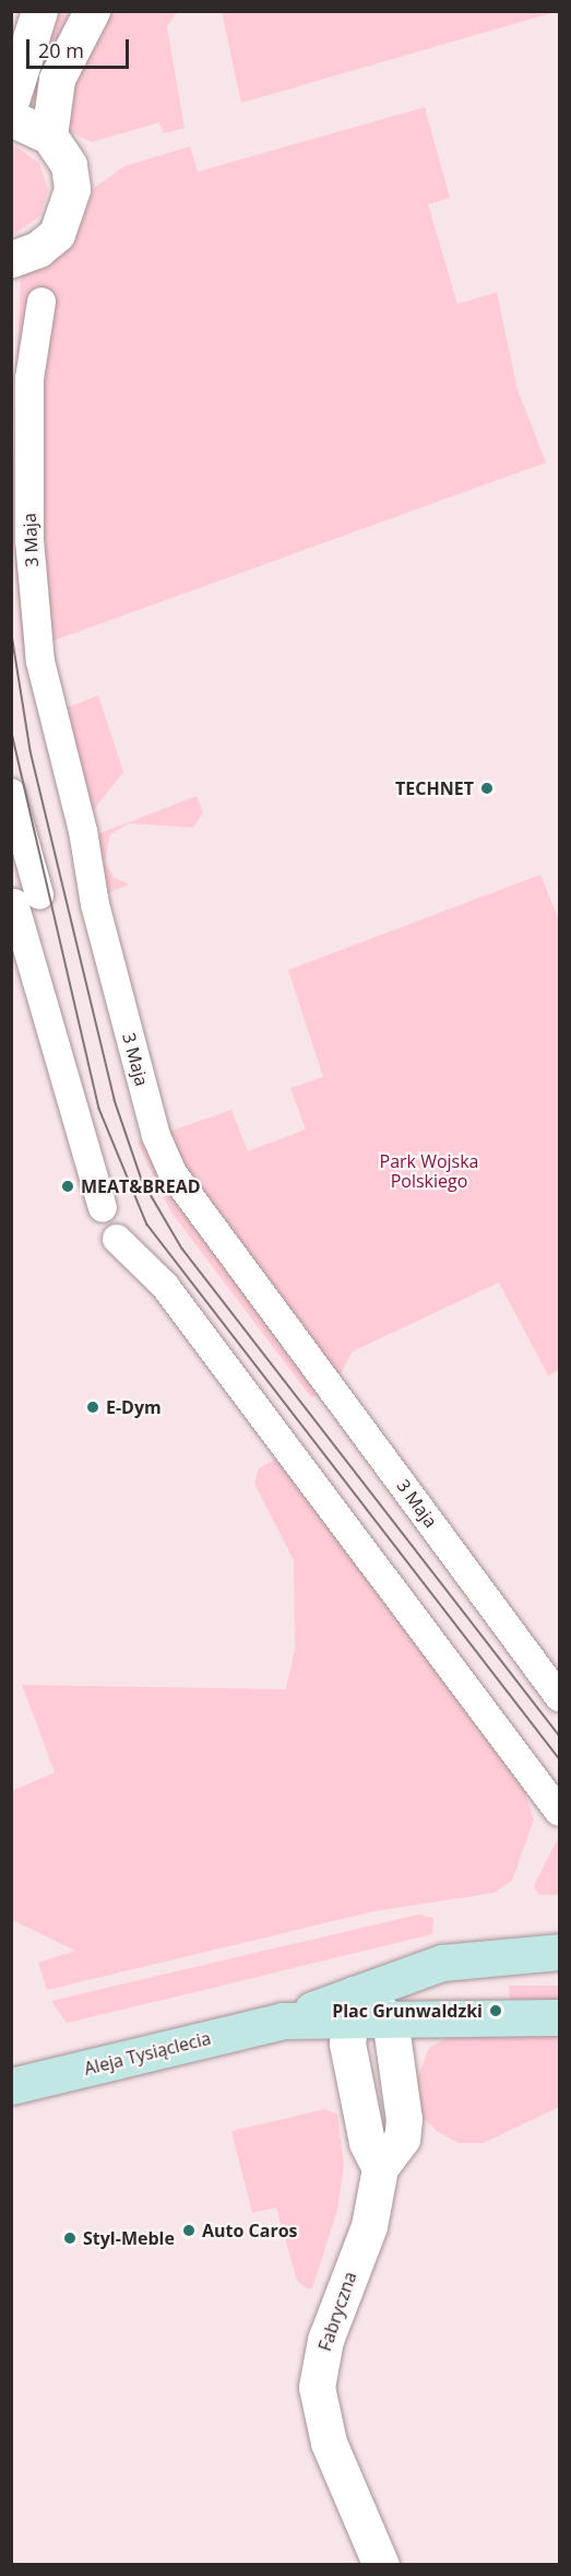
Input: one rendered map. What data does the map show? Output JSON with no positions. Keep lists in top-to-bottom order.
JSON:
{
  "streets": {
    "main road": ["Aleja Tysiąclecia"],
    "street": ["3 Maja", "Fabryczna"]
  },
  "crossings": [
    ["Aleja Tysiąclecia", "Fabryczna"]
  ],
  "parks": ["Park Wojska Polskiego"],
  "places": [
    "TECHNET",
    "MEAT&BREAD",
    "E-Dym",
    "Plac Grunwaldzki",
    "Auto Caros",
    "Styl-Meble"
  ],
  "scale_bar": "20 m"
}
